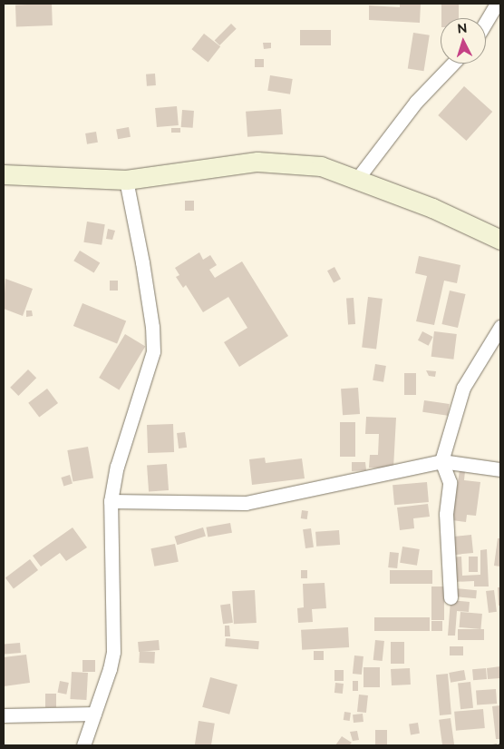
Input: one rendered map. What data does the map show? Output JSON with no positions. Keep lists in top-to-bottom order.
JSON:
{
  "north": "top"
}
